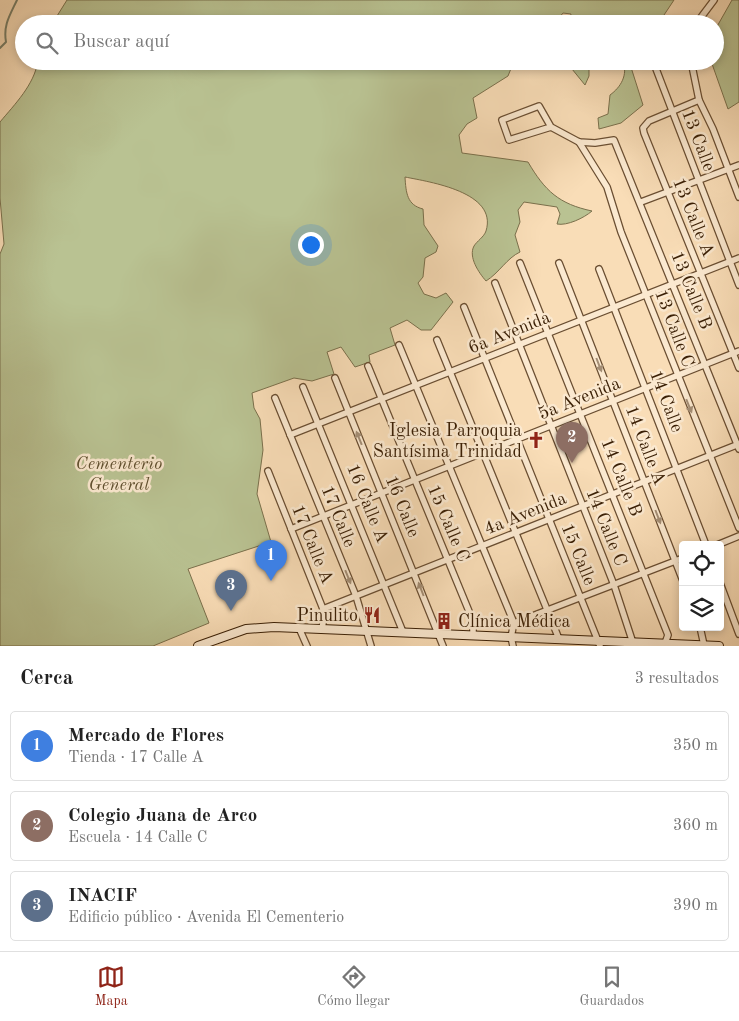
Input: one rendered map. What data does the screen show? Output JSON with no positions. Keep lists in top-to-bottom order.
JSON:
{
  "streets": {
    "street": [
      "13 Calle",
      "13 Calle A",
      "13 Calle B",
      "13 Calle C",
      "6a Avenida",
      "5a Avenida",
      "14 Calle",
      "14 Calle A",
      "14 Calle B",
      "16 Calle A",
      "16 Calle",
      "4a Avenida",
      "17 Calle",
      "15 Calle C",
      "14 Calle C",
      "17 Calle A",
      "15 Calle"
    ]
  },
  "crossings": [
    ["13 Calle", "13 Calle A"],
    ["13 Calle", "6a Avenida"],
    ["13 Calle A", "6a Avenida"],
    ["13 Calle A", "5a Avenida"],
    ["13 Calle B", "13 Calle C"],
    ["13 Calle B", "6a Avenida"],
    ["13 Calle B", "5a Avenida"],
    ["13 Calle B", "4a Avenida"],
    ["13 Calle C", "6a Avenida"],
    ["13 Calle C", "5a Avenida"],
    ["13 Calle C", "4a Avenida"],
    ["6a Avenida", "14 Calle"],
    ["6a Avenida", "14 Calle A"],
    ["6a Avenida", "14 Calle B"],
    ["6a Avenida", "16 Calle A"],
    ["6a Avenida", "16 Calle"],
    ["6a Avenida", "17 Calle"],
    ["6a Avenida", "15 Calle C"],
    ["6a Avenida", "14 Calle C"],
    ["6a Avenida", "15 Calle"],
    ["5a Avenida", "14 Calle"],
    ["5a Avenida", "14 Calle A"],
    ["5a Avenida", "14 Calle B"],
    ["5a Avenida", "16 Calle A"],
    ["5a Avenida", "16 Calle"],
    ["5a Avenida", "17 Calle"],
    ["5a Avenida", "15 Calle C"],
    ["5a Avenida", "14 Calle C"],
    ["5a Avenida", "17 Calle A"],
    ["5a Avenida", "15 Calle"],
    ["14 Calle", "4a Avenida"],
    ["14 Calle A", "4a Avenida"],
    ["14 Calle B", "4a Avenida"],
    ["16 Calle A", "4a Avenida"],
    ["16 Calle", "4a Avenida"],
    ["4a Avenida", "17 Calle"],
    ["4a Avenida", "15 Calle C"],
    ["4a Avenida", "14 Calle C"],
    ["4a Avenida", "17 Calle A"],
    ["4a Avenida", "15 Calle"]
  ],
  "one_way": ["14 Calle A", "16 Calle"],
  "parks": ["Cementerio General"],
  "places": {
    "church": ["Iglesia Parroquia Santísima Trinidad"],
    "restaurant": ["Pinulito"],
    "building": ["Clínica Médica"]
  },
  "page": {
    "search": "Buscar aquí",
    "pins": ["2", "1", "3"],
    "heading": ["Cerca", "3 resultados"],
    "list": [
      {
        "mark": "1",
        "name": "Mercado de Flores",
        "note": "Tienda · 17 Calle A",
        "value": "350 m"
      },
      {
        "mark": "2",
        "name": "Colegio Juana de Arco",
        "note": "Escuela · 14 Calle C",
        "value": "360 m"
      },
      {
        "mark": "3",
        "name": "INACIF",
        "note": "Edificio público · Avenida El Cementerio",
        "value": "390 m"
      }
    ],
    "nav": ["Mapa", "Cómo llegar", "Guardados"]
  }
}
